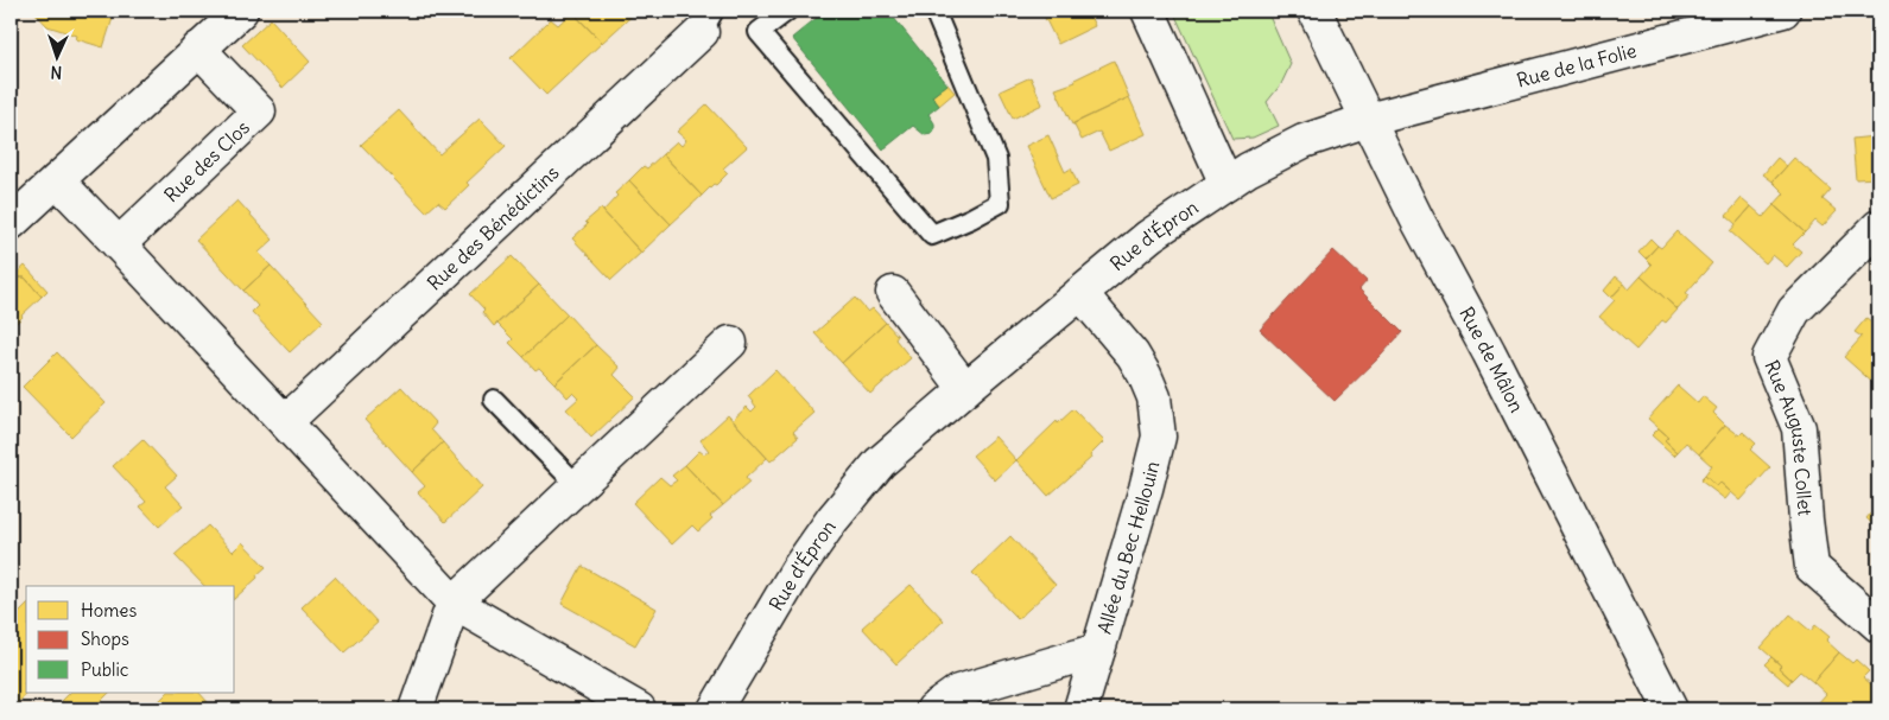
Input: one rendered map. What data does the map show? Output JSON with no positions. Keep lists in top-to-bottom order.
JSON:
{
  "streets": {
    "street": [
      "Rue de la Folie",
      "Rue des Clos",
      "Rue des Bénédictins",
      "Rue d'Épron",
      "Rue de Mâlon",
      "Rue Auguste Collet",
      "Allée du Bec Hellouin"
    ]
  },
  "crossings": [
    ["Rue de la Folie", "Rue d'Épron"],
    ["Rue de la Folie", "Rue de Mâlon"],
    ["Rue d'Épron", "Rue de Mâlon"],
    ["Rue d'Épron", "Allée du Bec Hellouin"]
  ],
  "legend": ["Homes", "Shops", "Public"],
  "north": "bottom"
}
